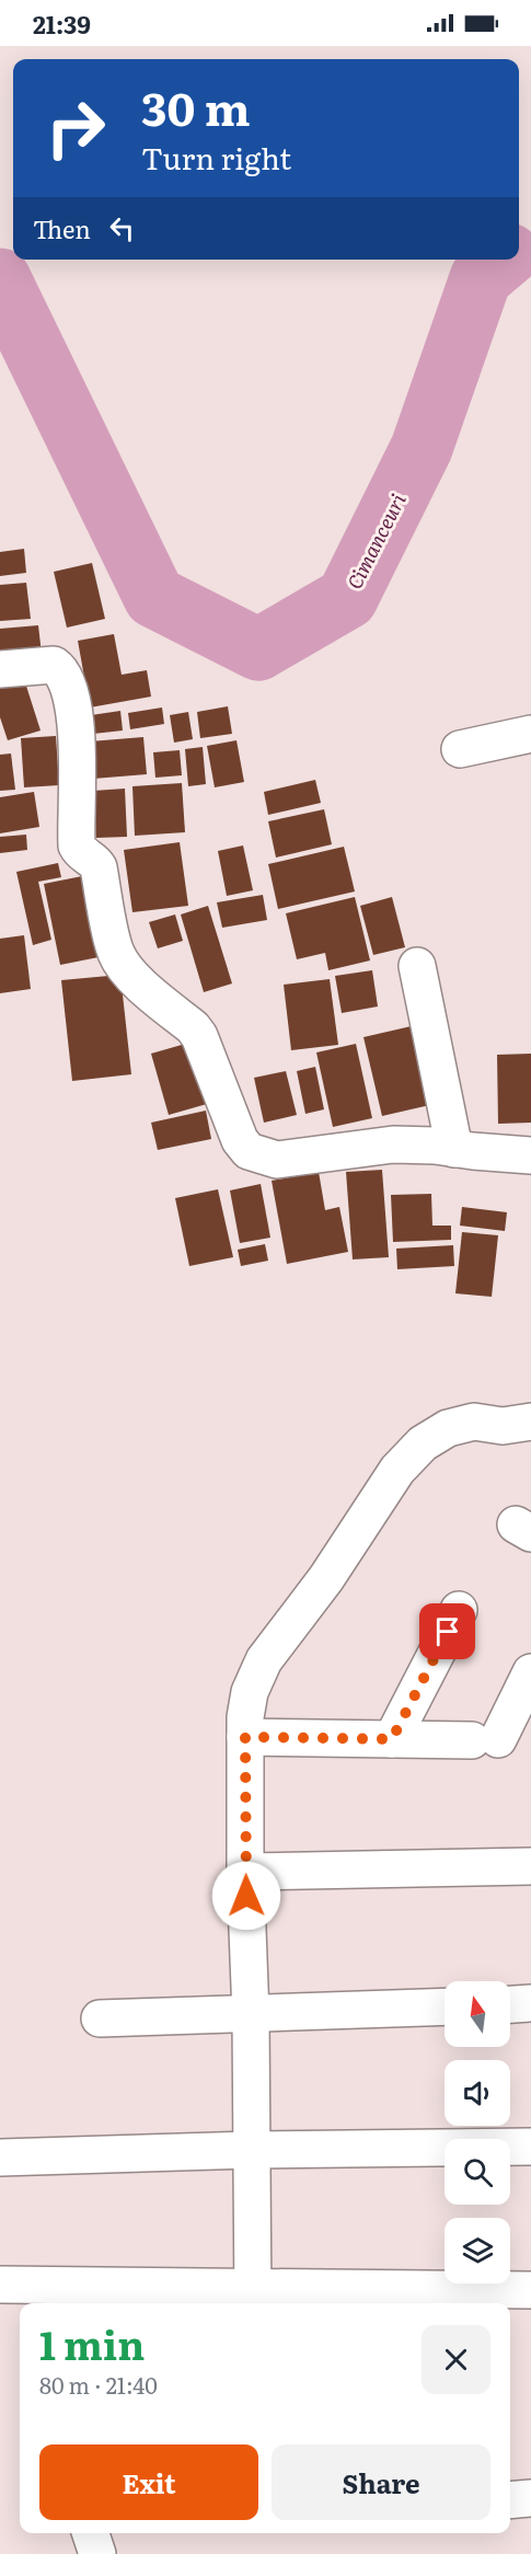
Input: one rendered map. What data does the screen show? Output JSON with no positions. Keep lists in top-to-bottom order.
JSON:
{
  "water": ["Cimanceuri"],
  "north": "top",
  "page": {
    "status": "21:39",
    "turn": ["30 m", "Turn right"],
    "then": "Then",
    "heading": ["1 min", "80 m · 21:40"],
    "buttons": ["Exit", "Share"]
  }
}
